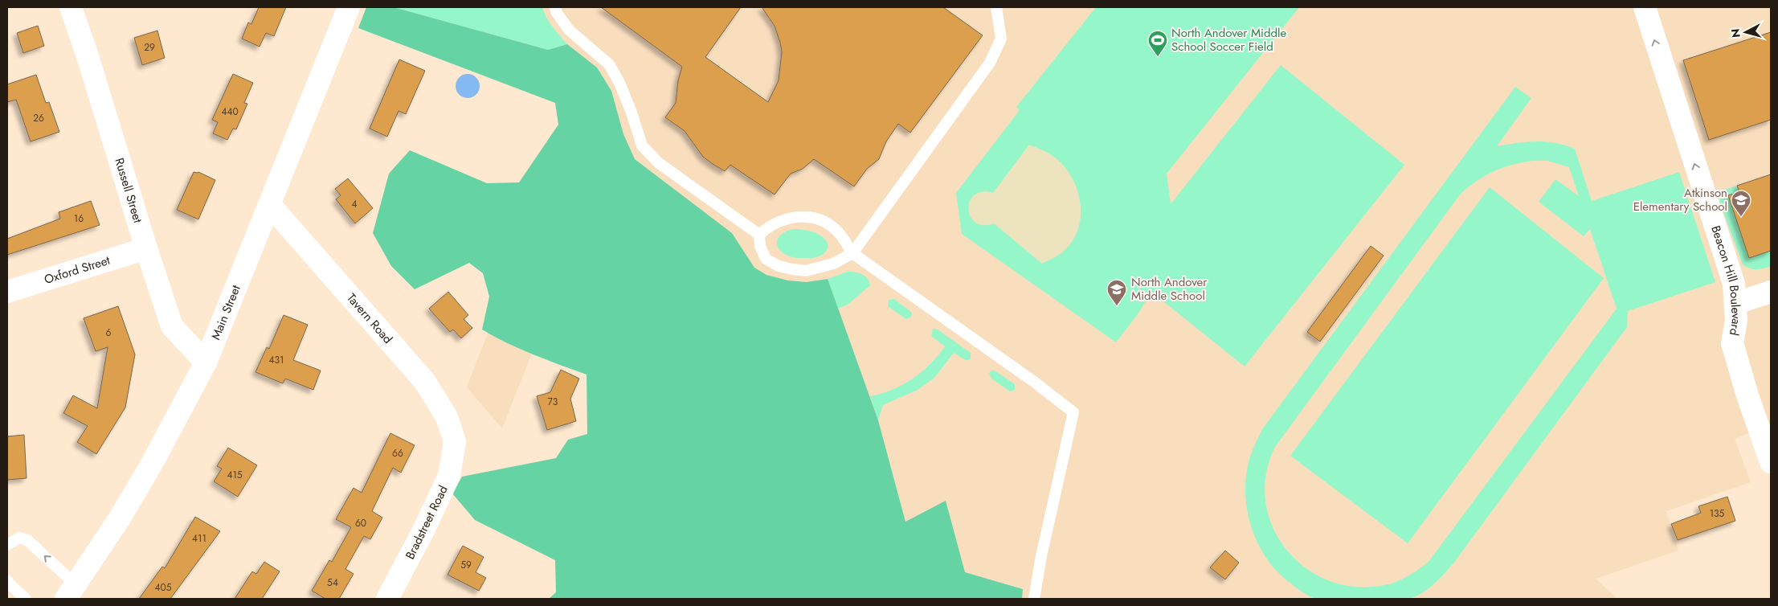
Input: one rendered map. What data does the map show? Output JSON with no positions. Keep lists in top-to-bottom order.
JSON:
{
  "streets": {
    "street": [
      "Russell Street",
      "Oxford Street",
      "Beacon Hill Boulevard",
      "Main Street",
      "Tavern Road",
      "Bradstreet Road"
    ]
  },
  "crossings": [
    ["Russell Street", "Oxford Street"],
    ["Russell Street", "Main Street"],
    ["Main Street", "Tavern Road"],
    ["Tavern Road", "Bradstreet Road"]
  ],
  "one_way": ["Beacon Hill Boulevard"],
  "places": {
    "sports": ["North Andover Middle School Soccer Field"],
    "school or university": ["Atkinson Elementary School", "North Andover Middle School"]
  },
  "house_numbers": [
    "29",
    "440",
    "26",
    "4",
    "16",
    "6",
    "431",
    "73",
    "66",
    "415",
    "135",
    "60",
    "411",
    "59",
    "54",
    "405"
  ],
  "north": "left"
}
